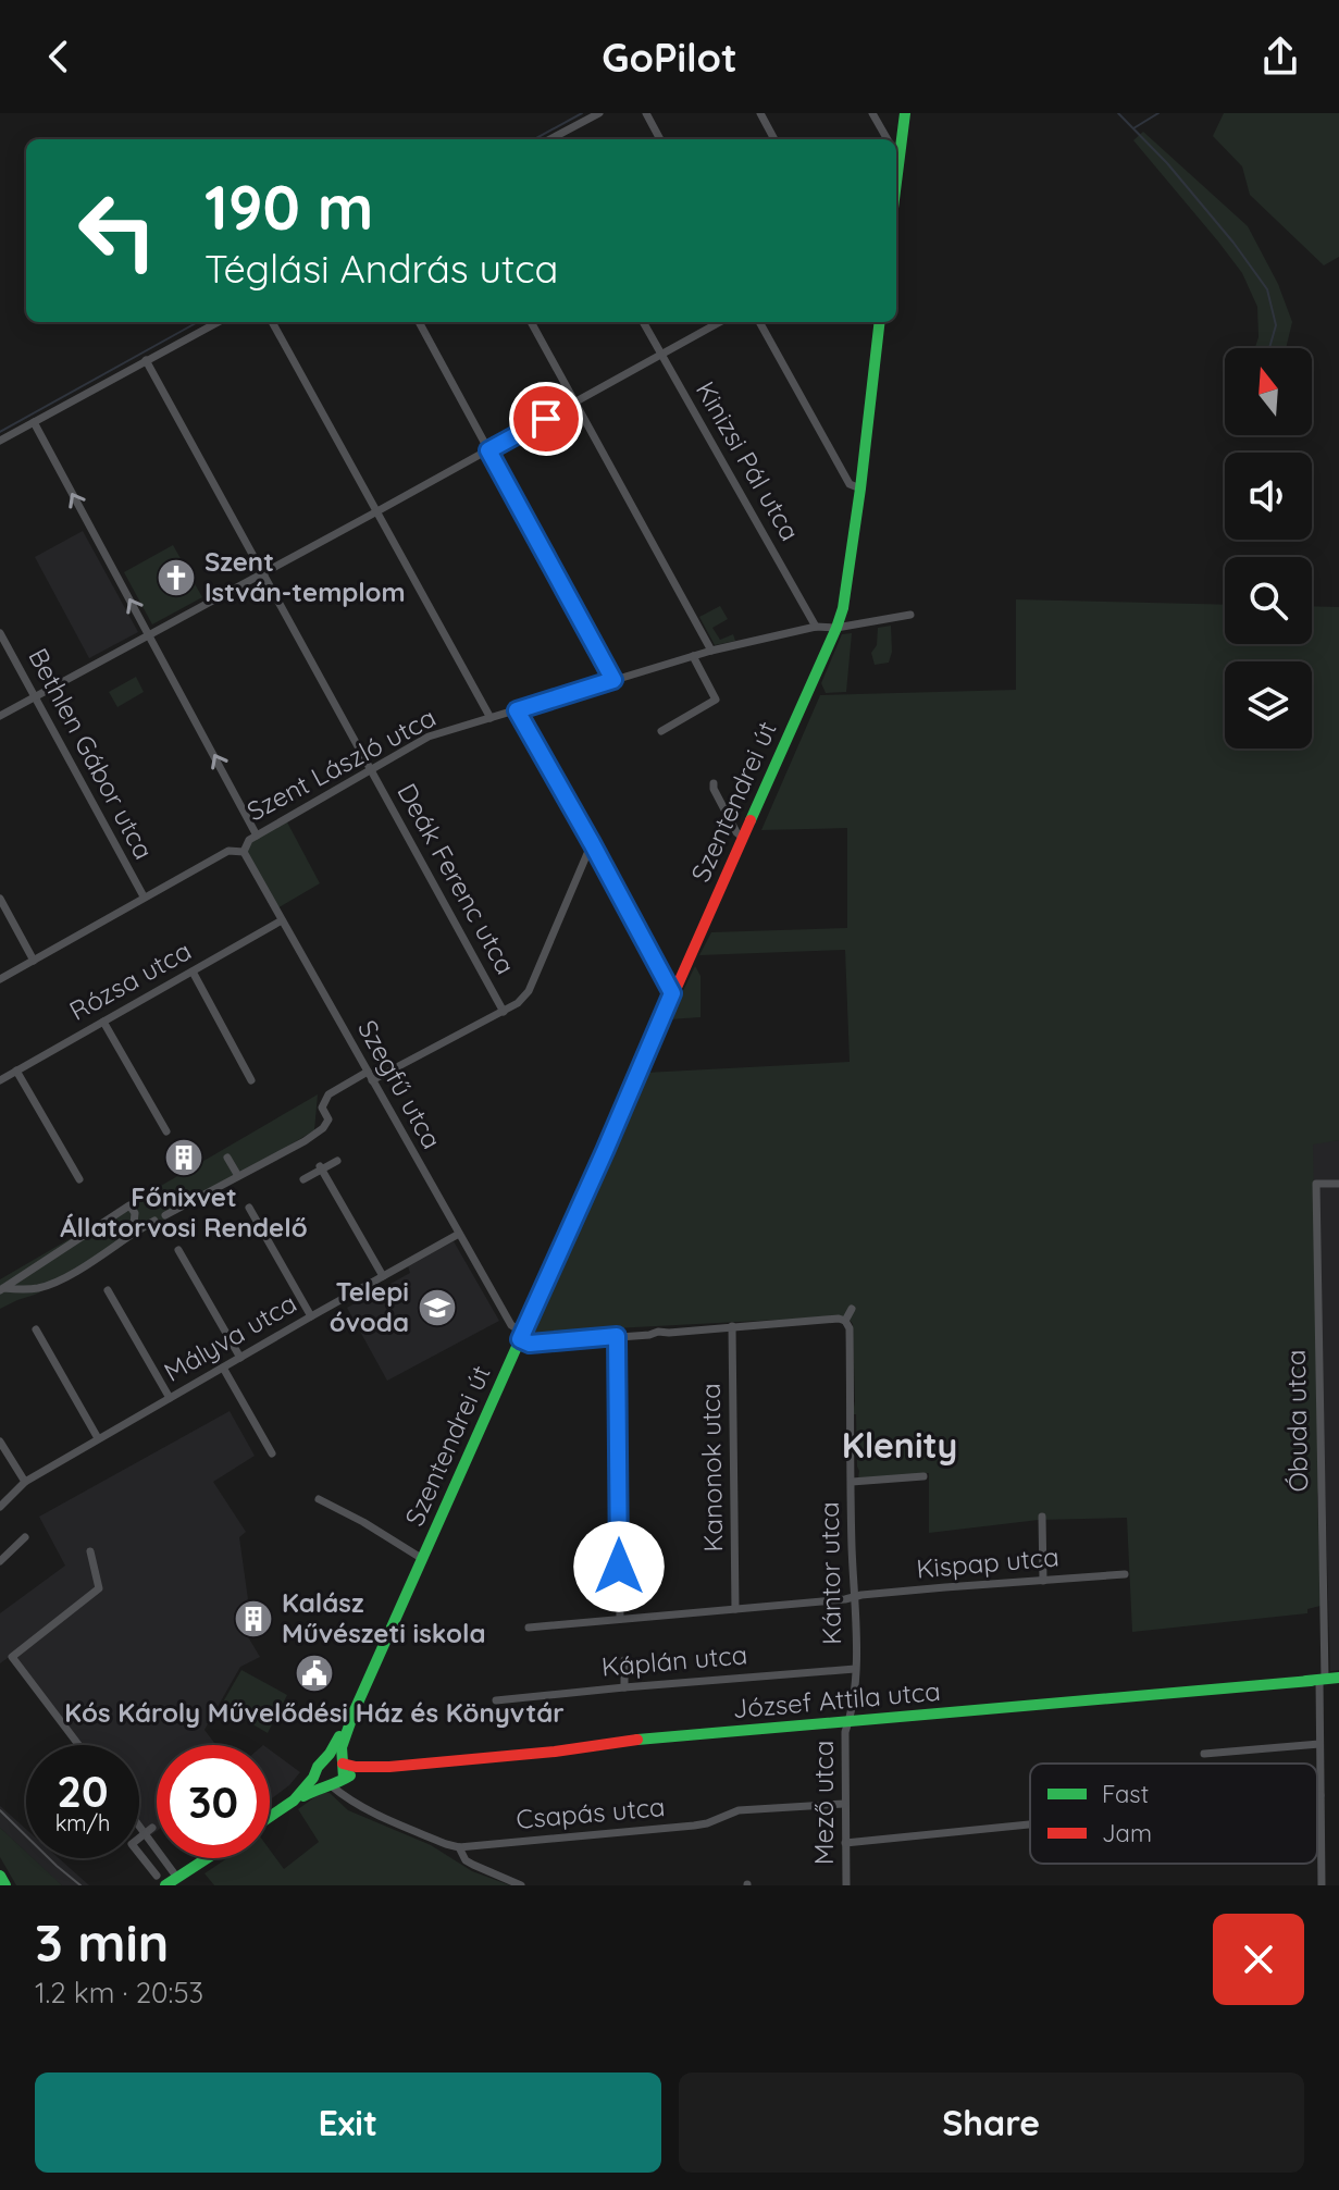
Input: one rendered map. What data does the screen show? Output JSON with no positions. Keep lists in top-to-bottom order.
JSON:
{
  "streets": {
    "main road": ["Szentendrei út", "József Attila utca"],
    "street": [
      "Kinizsi Pál utca",
      "Bethlen Gábor utca",
      "Szent László utca",
      "Deák Ferenc utca",
      "Rózsa utca",
      "Szegfű utca",
      "Mályva utca",
      "Óbuda utca",
      "Kanonok utca",
      "Kispap utca",
      "Kántor utca",
      "Káplán utca",
      "Mező utca",
      "Csapás utca"
    ]
  },
  "crossings": [
    ["Kinizsi Pál utca", "Szent László utca"],
    ["Bethlen Gábor utca", "Szent László utca"],
    ["Szent László utca", "Szentendrei út"],
    ["Szent László utca", "Deák Ferenc utca"],
    ["Szent László utca", "Szegfű utca"],
    ["Szentendrei út", "Szegfű utca"],
    ["Rózsa utca", "Szegfű utca"],
    ["Szegfű utca", "Mályva utca"],
    ["Óbuda utca", "József Attila utca"],
    ["Kanonok utca", "Kispap utca"],
    ["Kispap utca", "Kántor utca"],
    ["Kántor utca", "Káplán utca"],
    ["Kántor utca", "József Attila utca"],
    ["Kántor utca", "Mező utca"],
    ["József Attila utca", "Mező utca"],
    ["Mező utca", "Csapás utca"]
  ],
  "districts": ["Klenity"],
  "places": {
    "church": ["Szent István-templom"],
    "building": ["Főnixvet Állatorvosi Rendelő", "Kalász Művészeti iskola"],
    "school or university": ["Telepi óvoda"],
    "public building": ["Kós Károly Művelődési Ház és Könyvtár"]
  },
  "legend": ["Fast", "Jam"],
  "north": "top",
  "page": {
    "header": "GoPilot",
    "turn": ["190 m", "Téglási András utca"],
    "speed": "20 km/h",
    "limit": "30",
    "heading": ["3 min", "1.2 km · 20:53"],
    "buttons": ["Exit", "Share"]
  }
}
